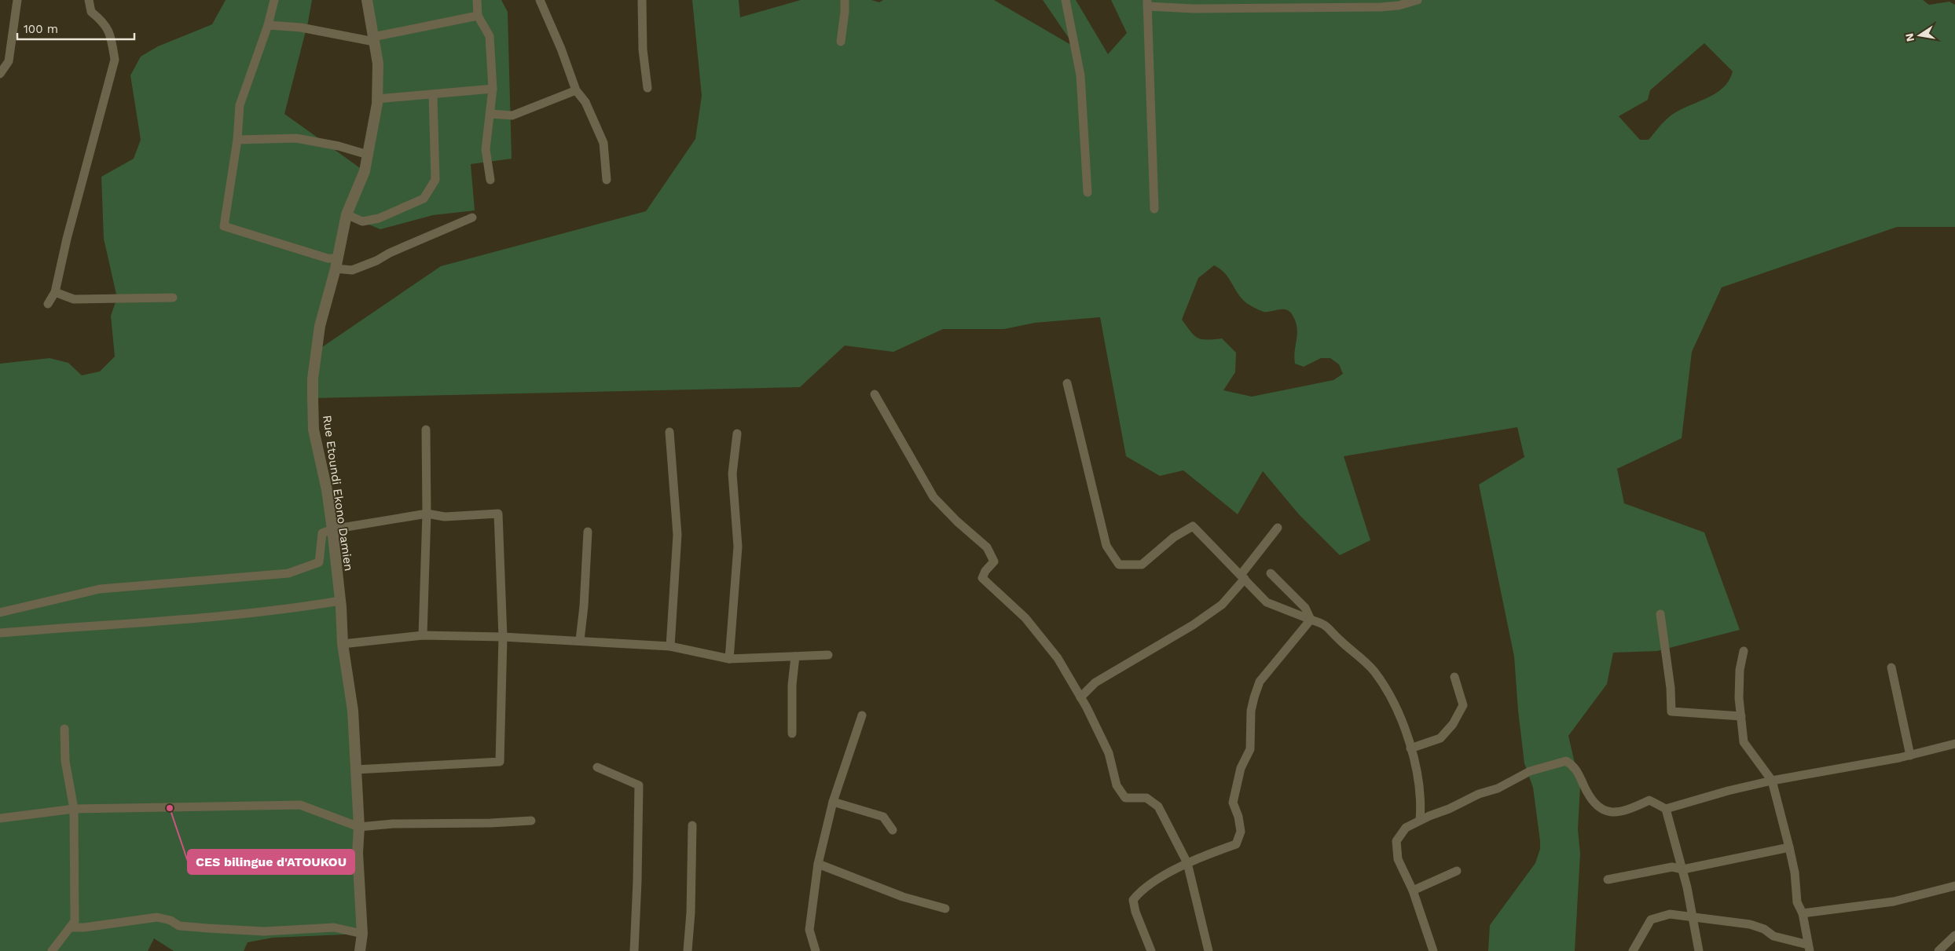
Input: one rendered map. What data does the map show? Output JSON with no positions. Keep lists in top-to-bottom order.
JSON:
{
  "streets": {
    "street": ["Rue Etoundi Ekono Damien"]
  },
  "places": ["CES bilingue d'ATOUKOU"],
  "scale_bar": "100 m",
  "north": "left"
}
